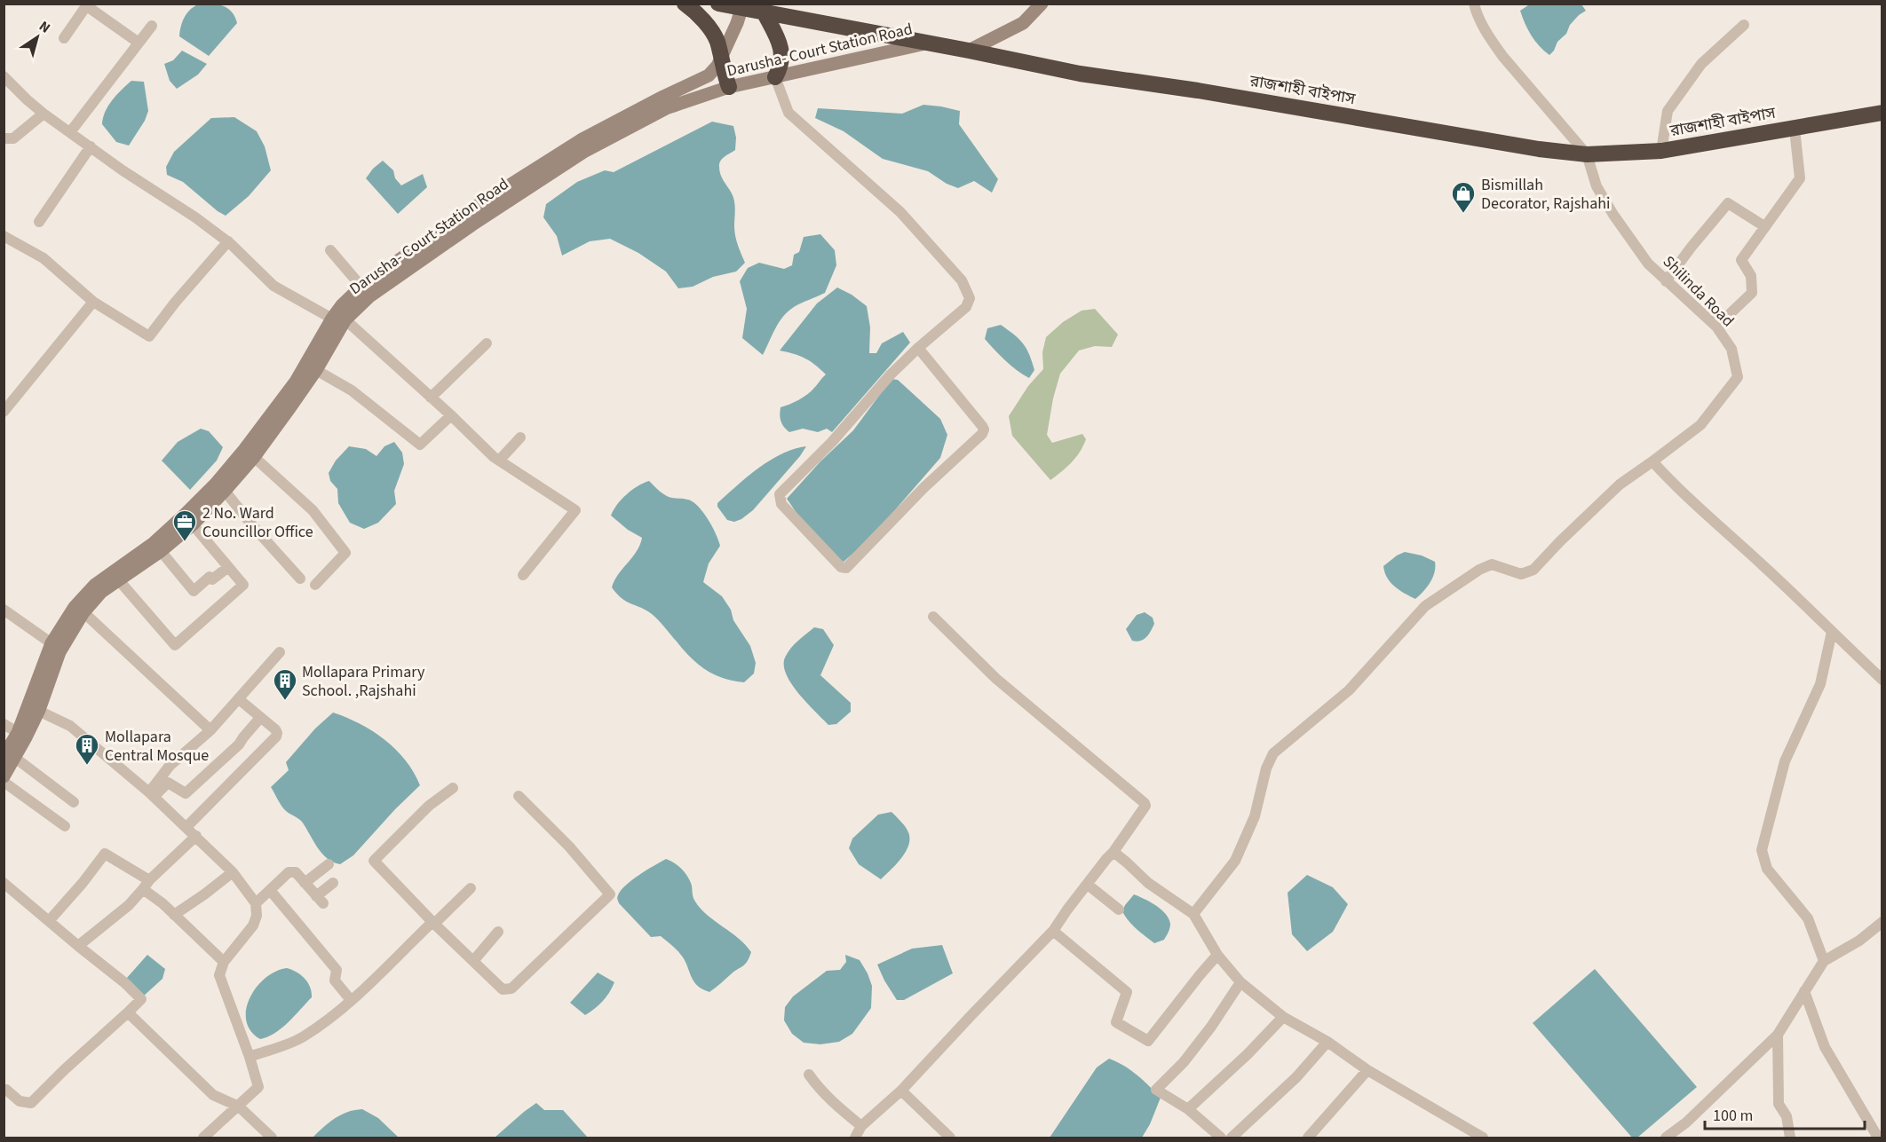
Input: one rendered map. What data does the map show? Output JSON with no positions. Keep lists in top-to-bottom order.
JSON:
{
  "streets": {
    "highway": ["রাজশাহী বাইপাস"],
    "street": ["Darusha- Court Station Road", "Shilinda Road"]
  },
  "crossings": [
    ["Darusha- Court Station Road", "রাজশাহী বাইপাস"],
    ["রাজশাহী বাইপাস", "Shilinda Road"]
  ],
  "places": {
    "shop": ["Bismillah Decorator, Rajshahi"],
    "office": ["2 No. Ward Councillor Office"],
    "building": ["Mollapara Primary School. ,Rajshahi", "Mollapara Central Mosque"]
  },
  "scale_bar": "100 m",
  "north": "top right"
}
